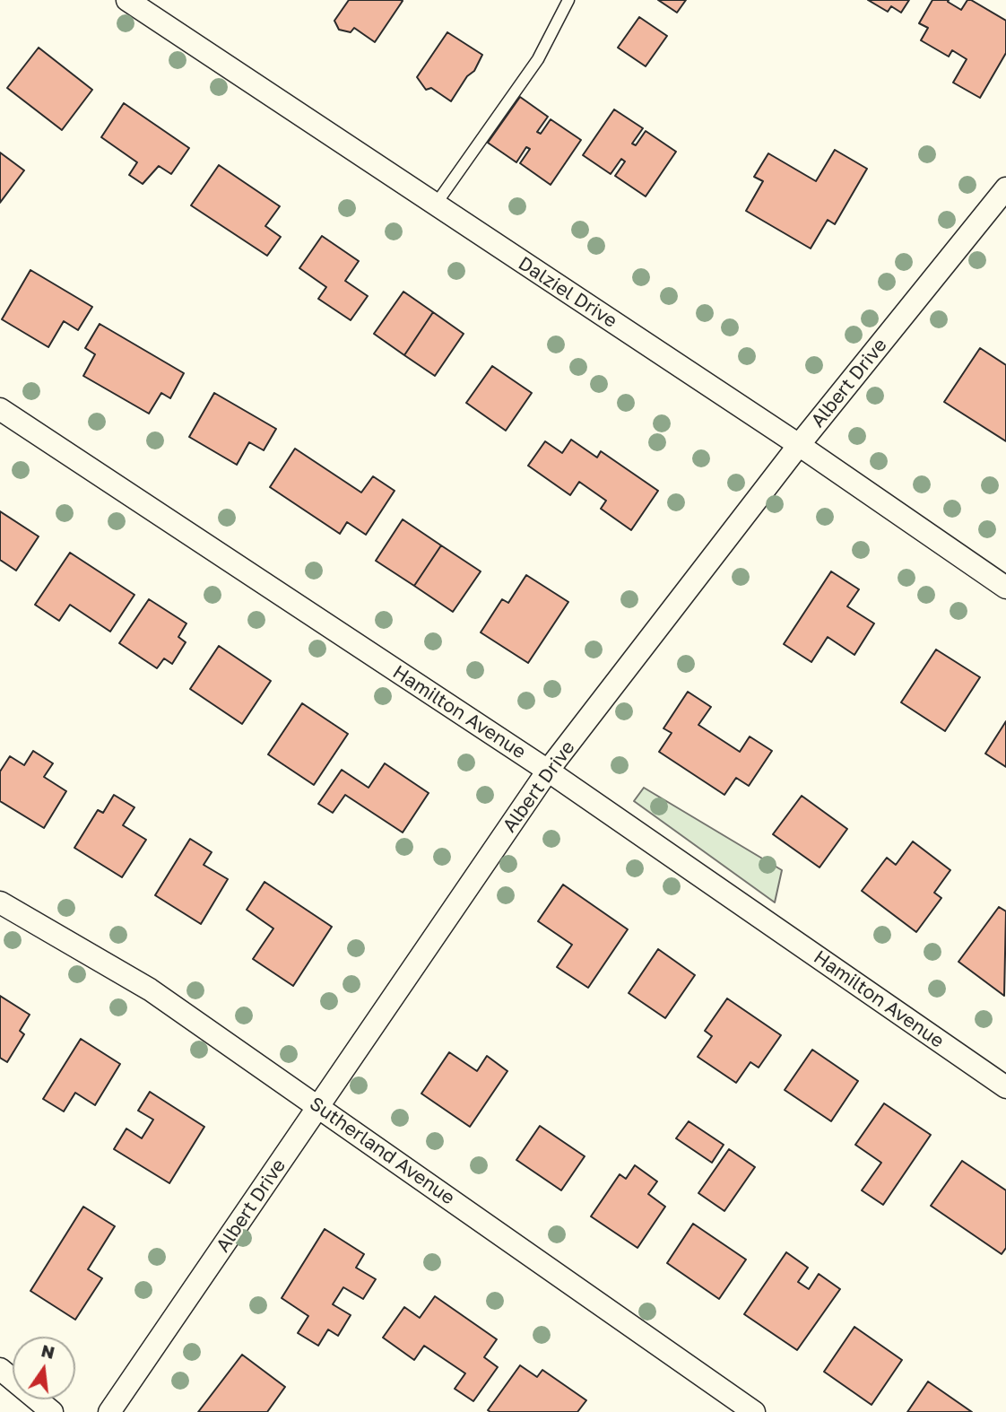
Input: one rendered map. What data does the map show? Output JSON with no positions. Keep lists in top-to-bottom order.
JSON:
{
  "streets": {
    "street": [
      "Dalziel Drive",
      "Albert Drive",
      "Hamilton Avenue",
      "Sutherland Avenue"
    ]
  },
  "crossings": [
    ["Dalziel Drive", "Albert Drive"],
    ["Albert Drive", "Hamilton Avenue"],
    ["Albert Drive", "Sutherland Avenue"]
  ],
  "north": "top"
}
